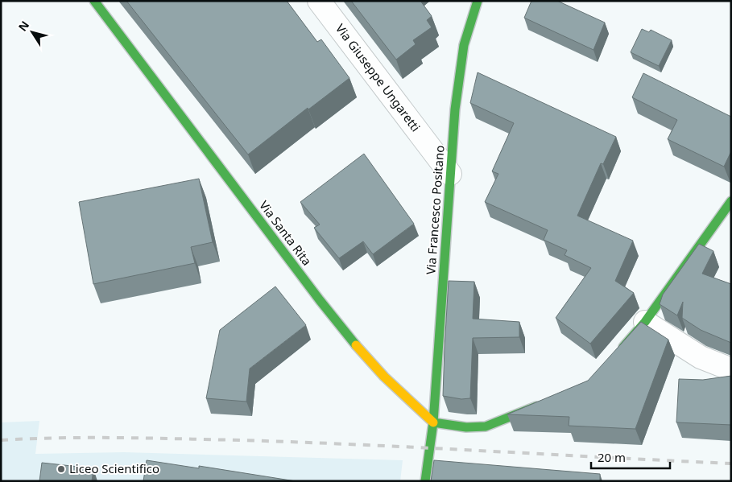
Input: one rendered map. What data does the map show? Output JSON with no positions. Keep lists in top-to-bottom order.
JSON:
{
  "streets": {
    "street": ["Via Giuseppe Ungaretti", "Via Francesco Positano", "Via Santa Rita"]
  },
  "crossings": [
    ["Via Giuseppe Ungaretti", "Via Francesco Positano"],
    ["Via Francesco Positano", "Via Santa Rita"]
  ],
  "places": ["Liceo Scientifico"],
  "scale_bar": "20 m",
  "north": "top left"
}
